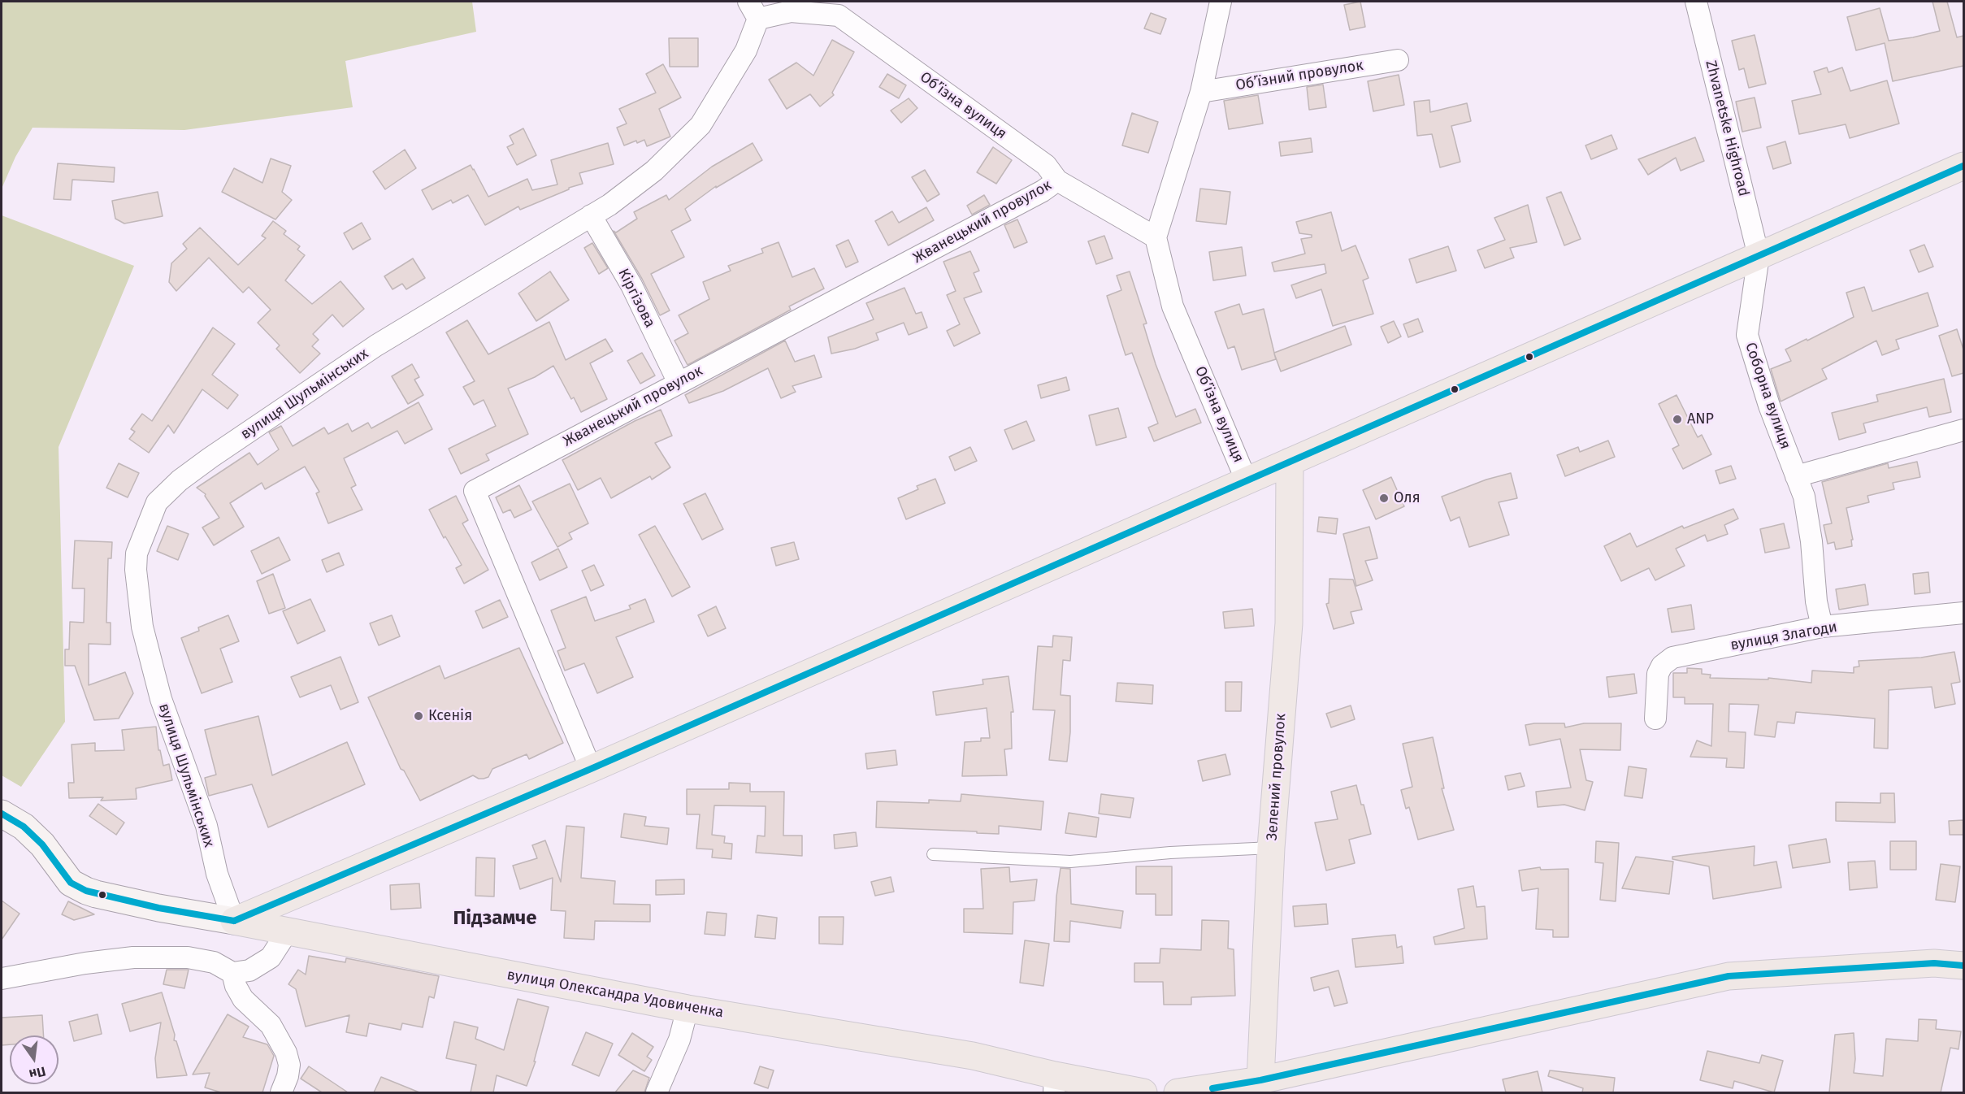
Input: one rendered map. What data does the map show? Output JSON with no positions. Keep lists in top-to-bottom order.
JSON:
{
  "streets": {
    "main road": ["Зелений провулок", "вулиця Олександра Удовиченка"],
    "street": [
      "Обʼїзний провулок",
      "Обʼїзна вулиця",
      "Zhvanetske Highroad",
      "Жванецький провулок",
      "Кіргізова",
      "вулиця Шульмінських",
      "Соборна вулиця",
      "вулиця Злагоди"
    ]
  },
  "crossings": [
    ["Обʼїзна вулиця", "Жванецький провулок"],
    ["Обʼїзна вулиця", "вулиця Шульмінських"],
    ["Zhvanetske Highroad", "Соборна вулиця"],
    ["Жванецький провулок", "Кіргізова"],
    ["Кіргізова", "вулиця Шульмінських"],
    ["вулиця Шульмінських", "вулиця Олександра Удовиченка"],
    ["Соборна вулиця", "вулиця Злагоди"]
  ],
  "districts": ["Підзамче"],
  "places": ["ANP", "Оля", "Ксенія"],
  "north": "bottom"
}
